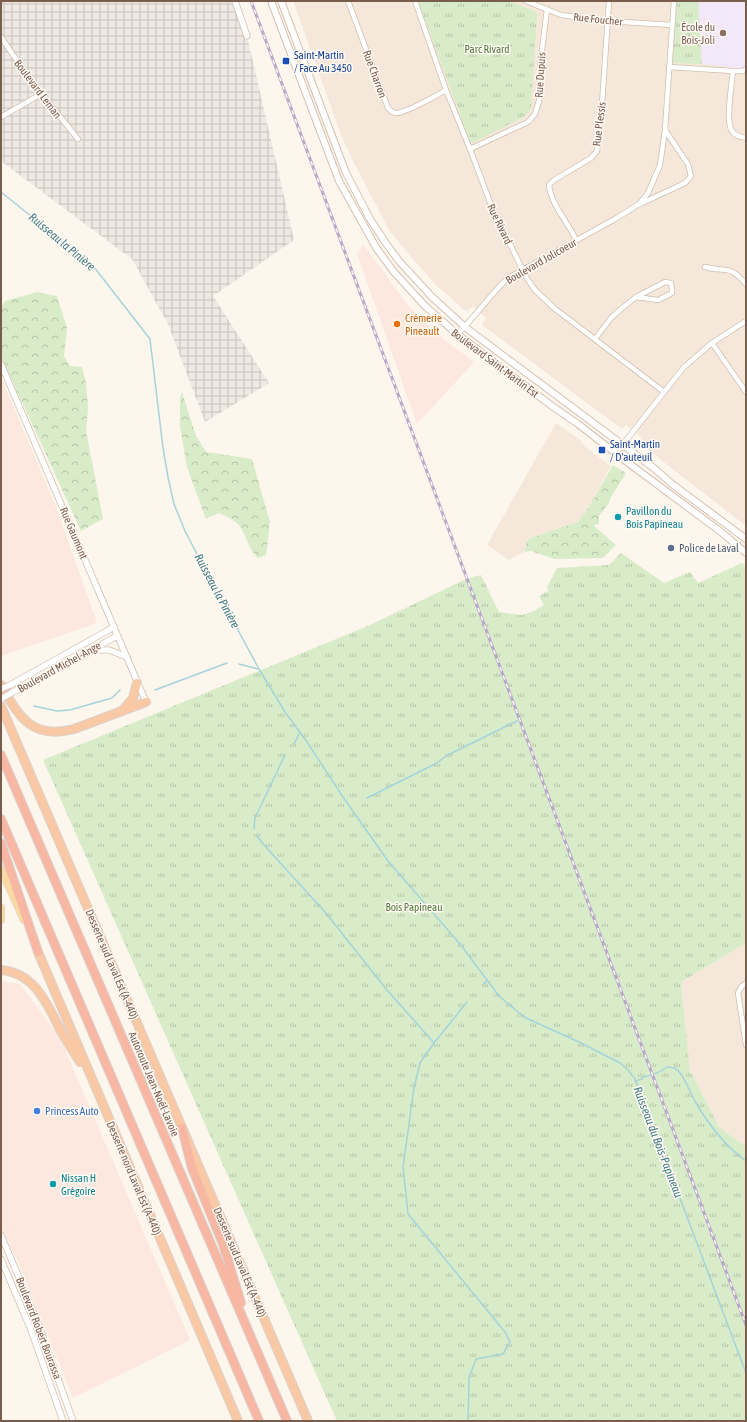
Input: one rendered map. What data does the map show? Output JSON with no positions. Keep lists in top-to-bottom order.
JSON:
{
  "streets": {
    "highway": ["Desserte sud Laval Est (A-440)", "Autoroute Jean-Noël-Lavoie", "Desserte nord Laval Est (A-440)"],
    "main road": ["Boulevard Saint-Martin Est"],
    "street": [
      "Rue Foucher",
      "Rue Charron",
      "Rue Dupuis",
      "Boulevard Leman",
      "Rue Plessis",
      "Rue Rivard",
      "Boulevard Jolicoeur",
      "Rue Gaumont",
      "Boulevard Michel-Ange",
      "Boulevard Robert Bourassa"
    ]
  },
  "crossings": [
    ["Rue Foucher", "Rue Dupuis"],
    ["Rue Foucher", "Rue Plessis"],
    ["Rue Foucher", "Boulevard Jolicoeur"],
    ["Rue Charron", "Rue Rivard"],
    ["Rue Dupuis", "Rue Rivard"],
    ["Rue Plessis", "Boulevard Jolicoeur"],
    ["Rue Rivard", "Boulevard Jolicoeur"],
    ["Boulevard Jolicoeur", "Boulevard Saint-Martin Est"],
    ["Rue Gaumont", "Boulevard Michel-Ange"]
  ],
  "water": ["Ruisseau la Pinière", "Ruisseau du Bois-Papineau"],
  "parks": ["Parc Rivard", "Bois Papineau"],
  "places": {
    "other": [
      "École du Bois-Joli",
      "Crémerie Pineault",
      "Pavillon du Bois Papineau",
      "Police de Laval",
      "Princess Auto",
      "Nissan H Grégoire"
    ],
    "transit": ["Saint-Martin / Face Au 3450", "Saint-Martin / D'auteuil"]
  }
}
